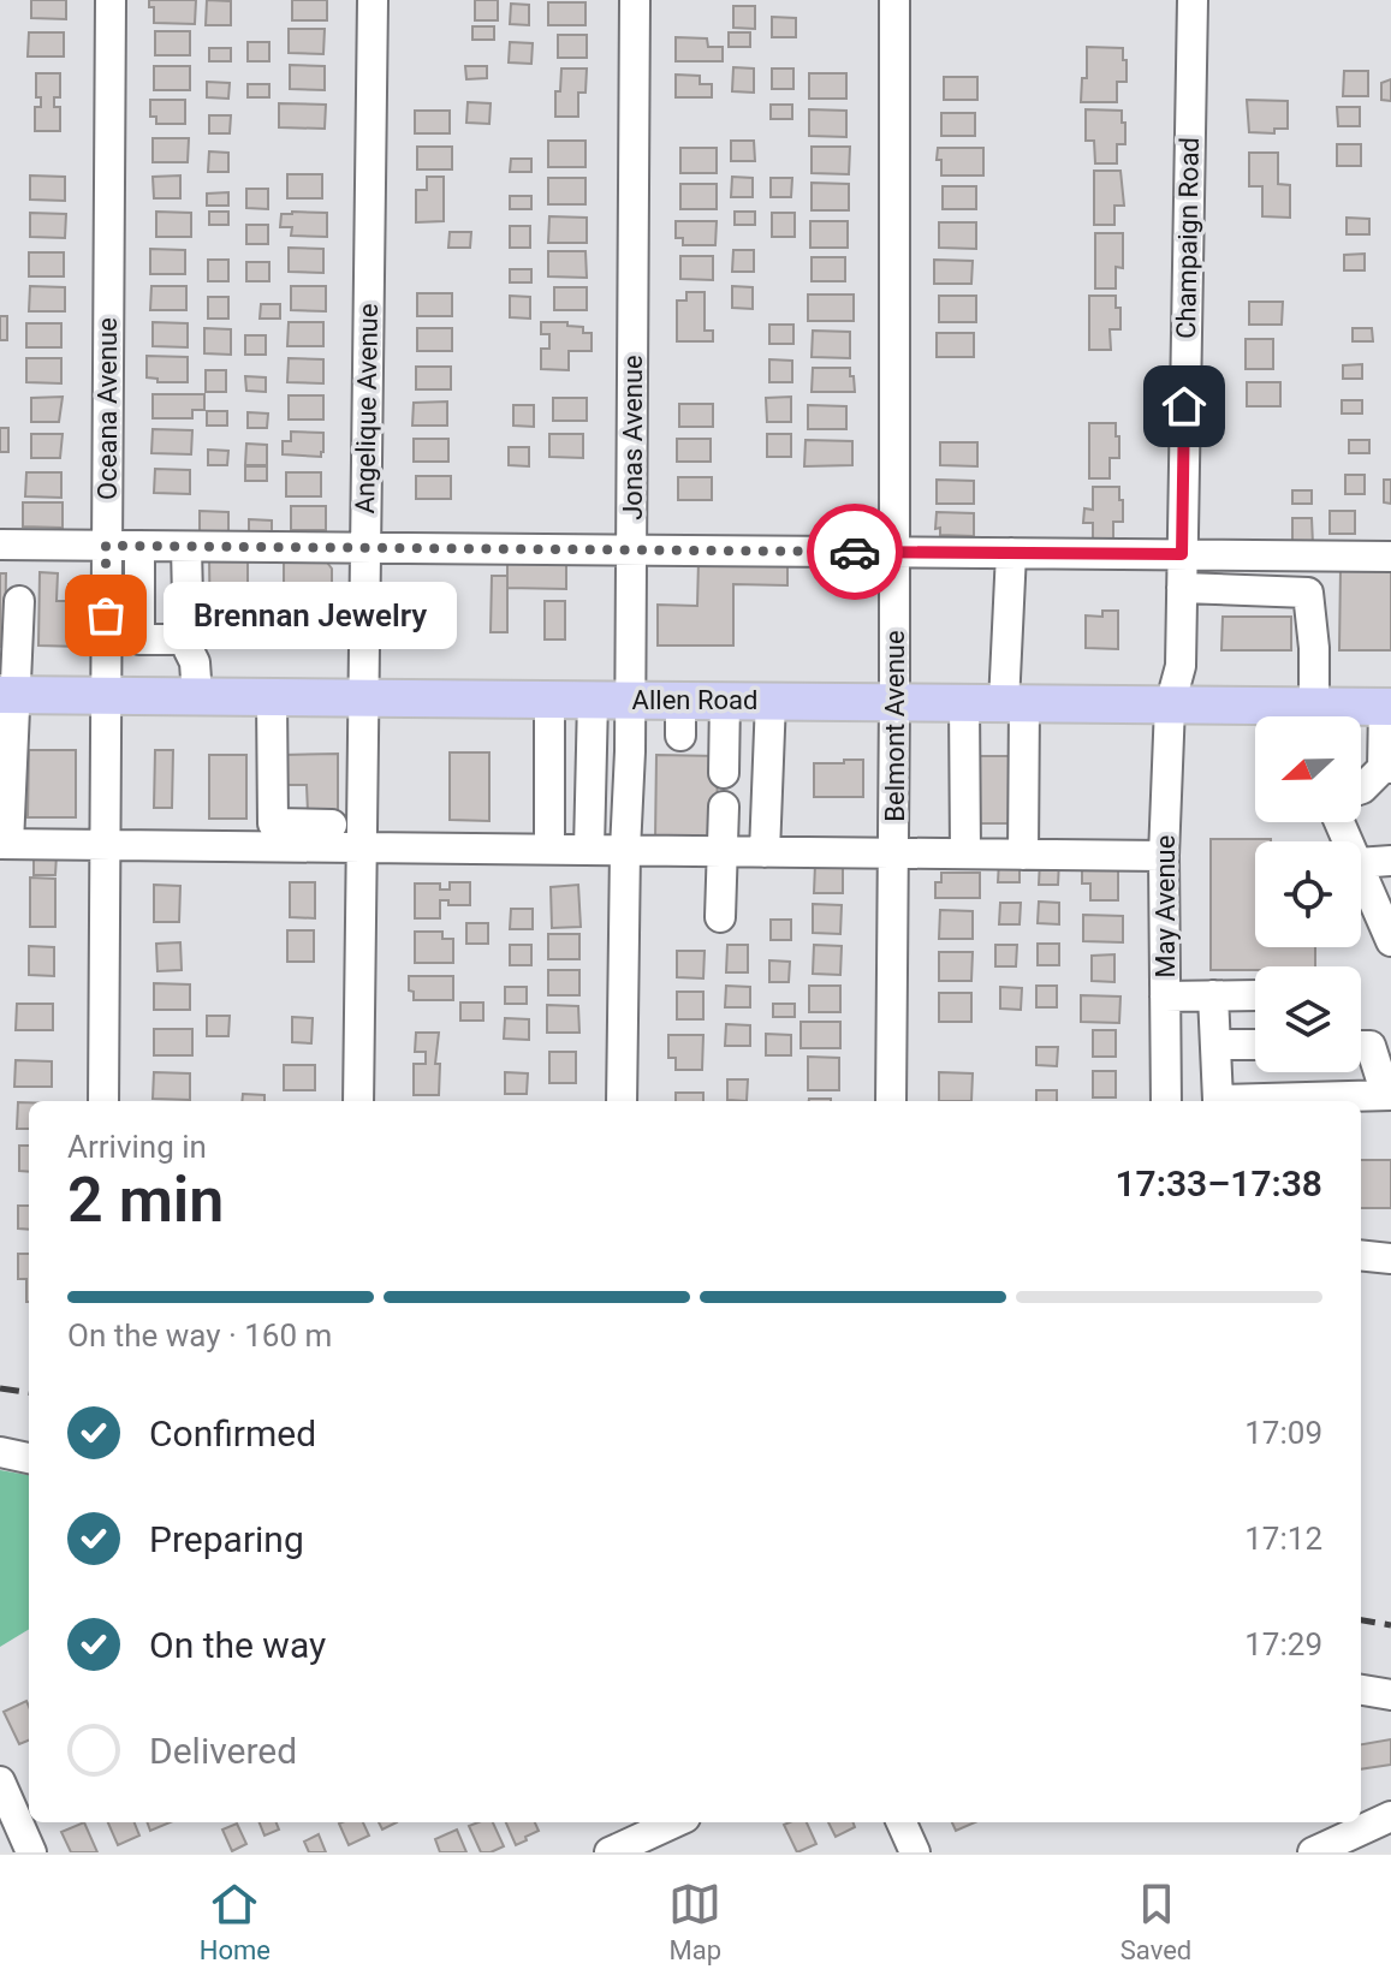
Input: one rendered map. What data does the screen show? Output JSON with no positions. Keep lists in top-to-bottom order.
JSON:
{
  "streets": {
    "main road": ["Allen Road"],
    "street": [
      "Champaign Road",
      "Oceana Avenue",
      "Angelique Avenue",
      "Jonas Avenue",
      "Belmont Avenue",
      "May Avenue"
    ]
  },
  "crossings": [
    ["Champaign Road", "Allen Road"],
    ["Champaign Road", "May Avenue"],
    ["Oceana Avenue", "Allen Road"],
    ["Angelique Avenue", "Allen Road"],
    ["Jonas Avenue", "Allen Road"],
    ["Allen Road", "Belmont Avenue"],
    ["Allen Road", "May Avenue"]
  ],
  "places": ["Brennan Jewelry"],
  "north": "left",
  "page": {
    "bubble": "Brennan Jewelry",
    "heading": ["2 min", "Arriving in", "17:33–17:38"],
    "bar": "On the way · 160 m",
    "list": [
      ["Confirmed", "17:09"],
      ["Preparing", "17:12"],
      ["On the way", "17:29"],
      "Delivered"
    ],
    "tabs": ["Home", "Map", "Saved"]
  }
}
